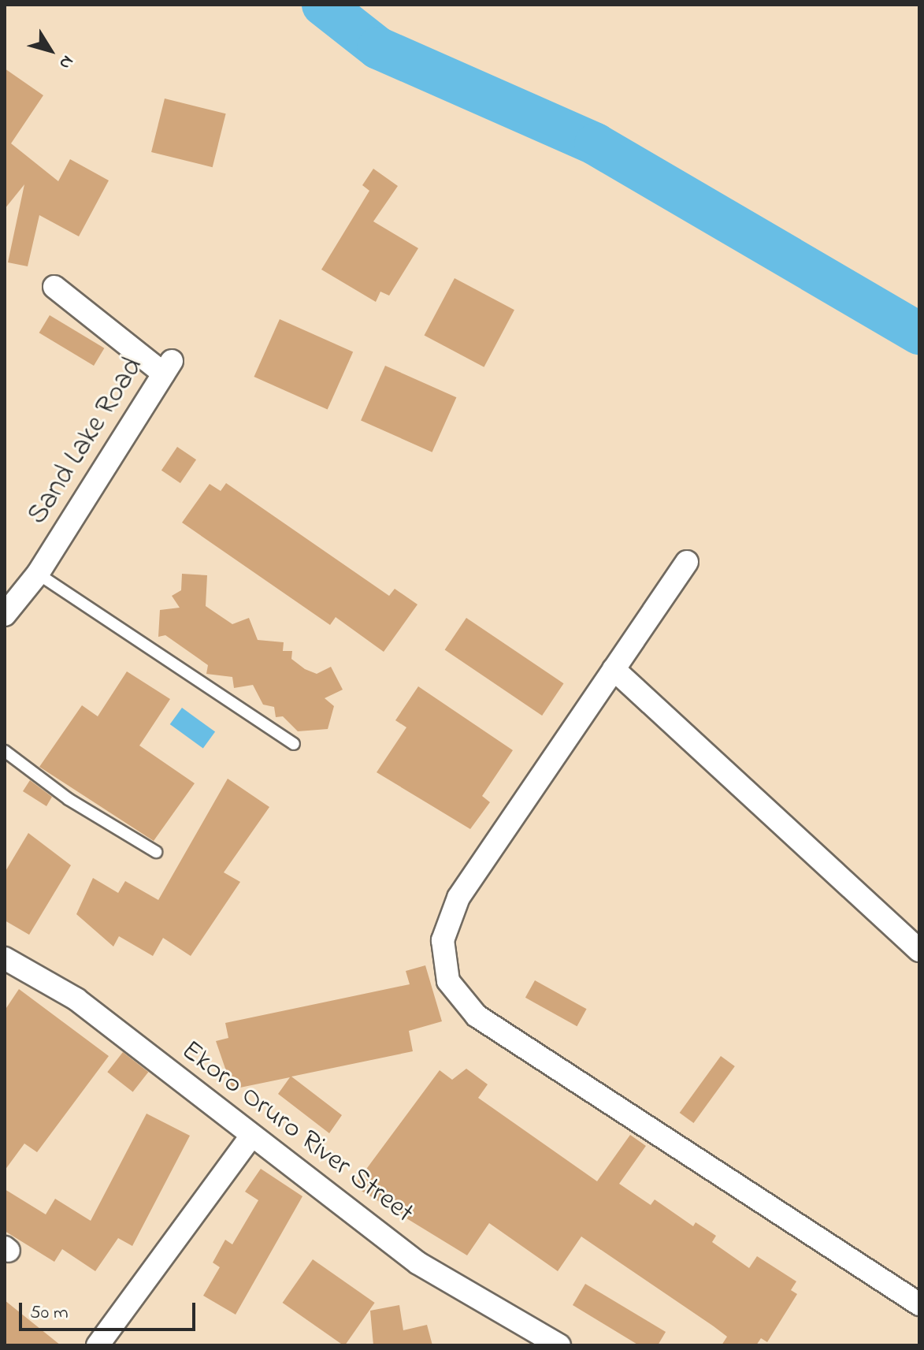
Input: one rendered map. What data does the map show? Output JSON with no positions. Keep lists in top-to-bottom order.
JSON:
{
  "streets": {
    "street": ["Sand Lake Road", "Ekoro Oruro River Street"]
  },
  "scale_bar": "50 m",
  "north": "bottom right"
}
